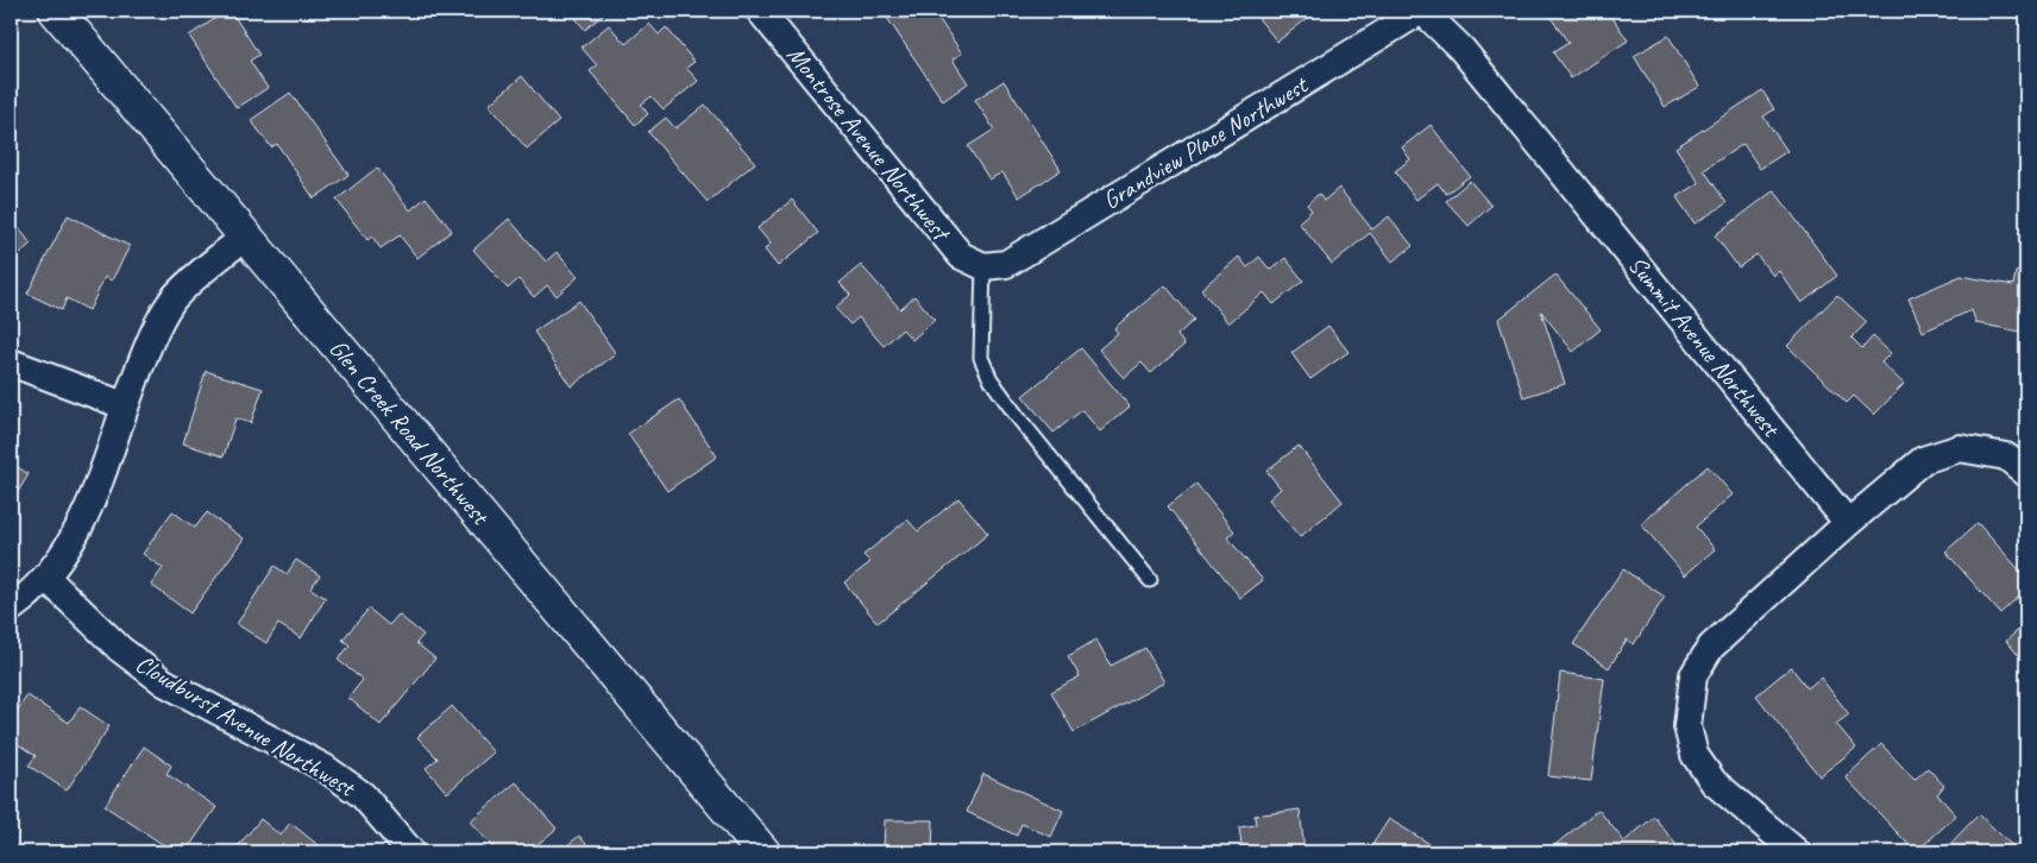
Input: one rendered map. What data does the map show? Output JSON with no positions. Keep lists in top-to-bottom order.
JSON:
{
  "streets": {
    "main road": ["Glen Creek Road Northwest"],
    "street": [
      "Montrose Avenue Northwest",
      "Grandview Place Northwest",
      "Summit Avenue Northwest",
      "Cloudburst Avenue Northwest"
    ]
  },
  "crossings": [
    ["Montrose Avenue Northwest", "Grandview Place Northwest"],
    ["Grandview Place Northwest", "Summit Avenue Northwest"]
  ]
}
